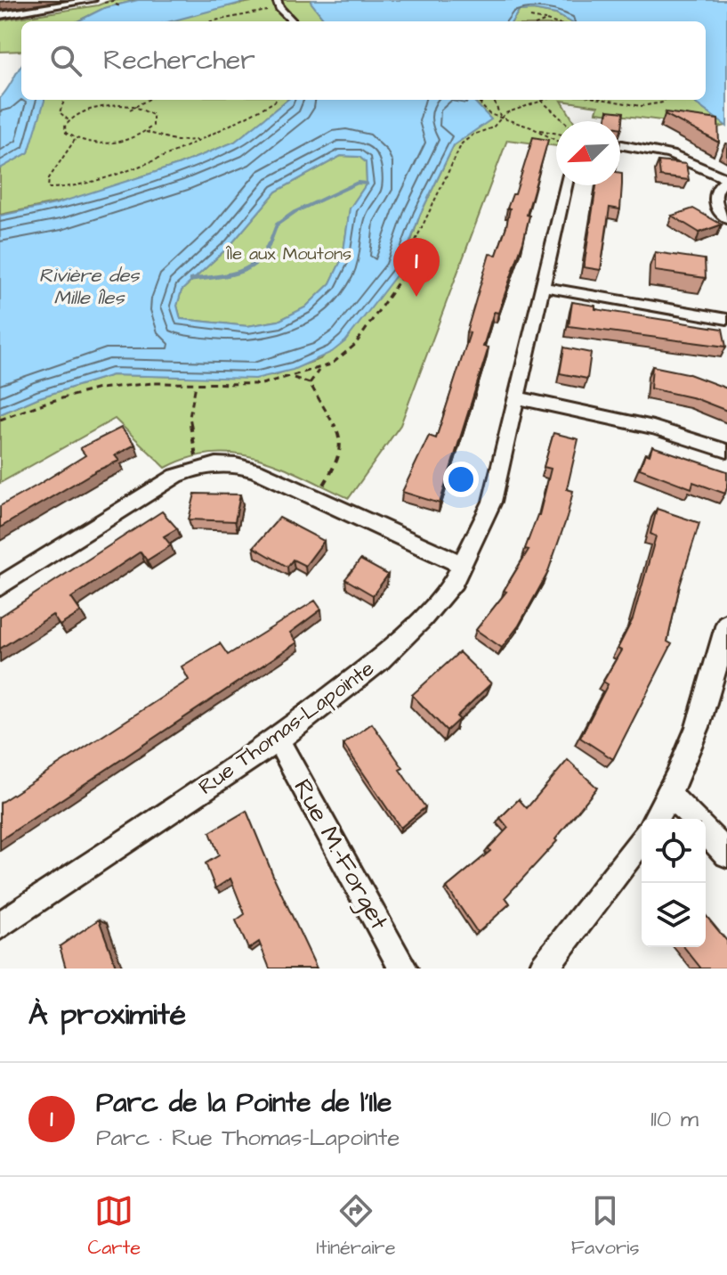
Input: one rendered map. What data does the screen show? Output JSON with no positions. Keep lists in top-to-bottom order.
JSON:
{
  "streets": {
    "street": ["Rue Thomas-Lapointe", "Rue M.-Forget"]
  },
  "crossings": [
    ["Rue Thomas-Lapointe", "Rue M.-Forget"]
  ],
  "water": ["Rivière des Mille Îles"],
  "parks": ["Île aux Moutons"],
  "north": "bottom left",
  "page": {
    "search": "Rechercher",
    "pins": "1",
    "heading": "À proximité",
    "list": [
      {
        "mark": "1",
        "name": "Parc de la Pointe de l'Ile",
        "note": "Parc · Rue Thomas-Lapointe",
        "value": "110 m"
      }
    ],
    "nav": ["Carte", "Itinéraire", "Favoris"]
  }
}
